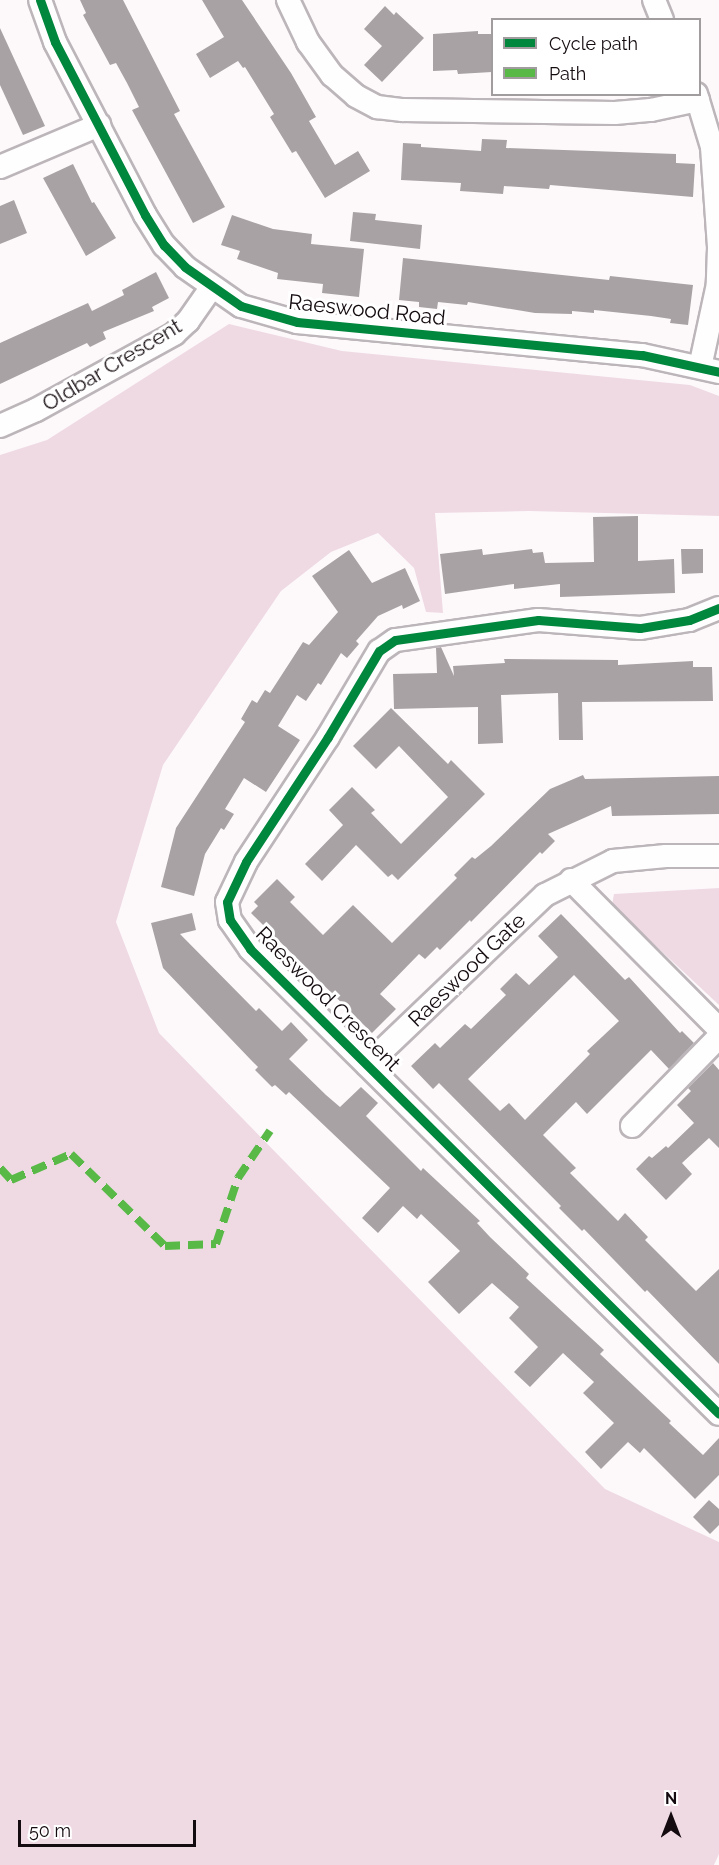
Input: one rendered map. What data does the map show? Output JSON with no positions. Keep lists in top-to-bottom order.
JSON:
{
  "streets": {
    "street": [
      "Raeswood Road",
      "Oldbar Crescent",
      "Raeswood Gate",
      "Raeswood Crescent"
    ]
  },
  "crossings": [
    ["Raeswood Road", "Oldbar Crescent"],
    ["Raeswood Gate", "Raeswood Crescent"]
  ],
  "legend": ["Cycle path", "Path"],
  "scale_bar": "50 m",
  "north": "top"
}
